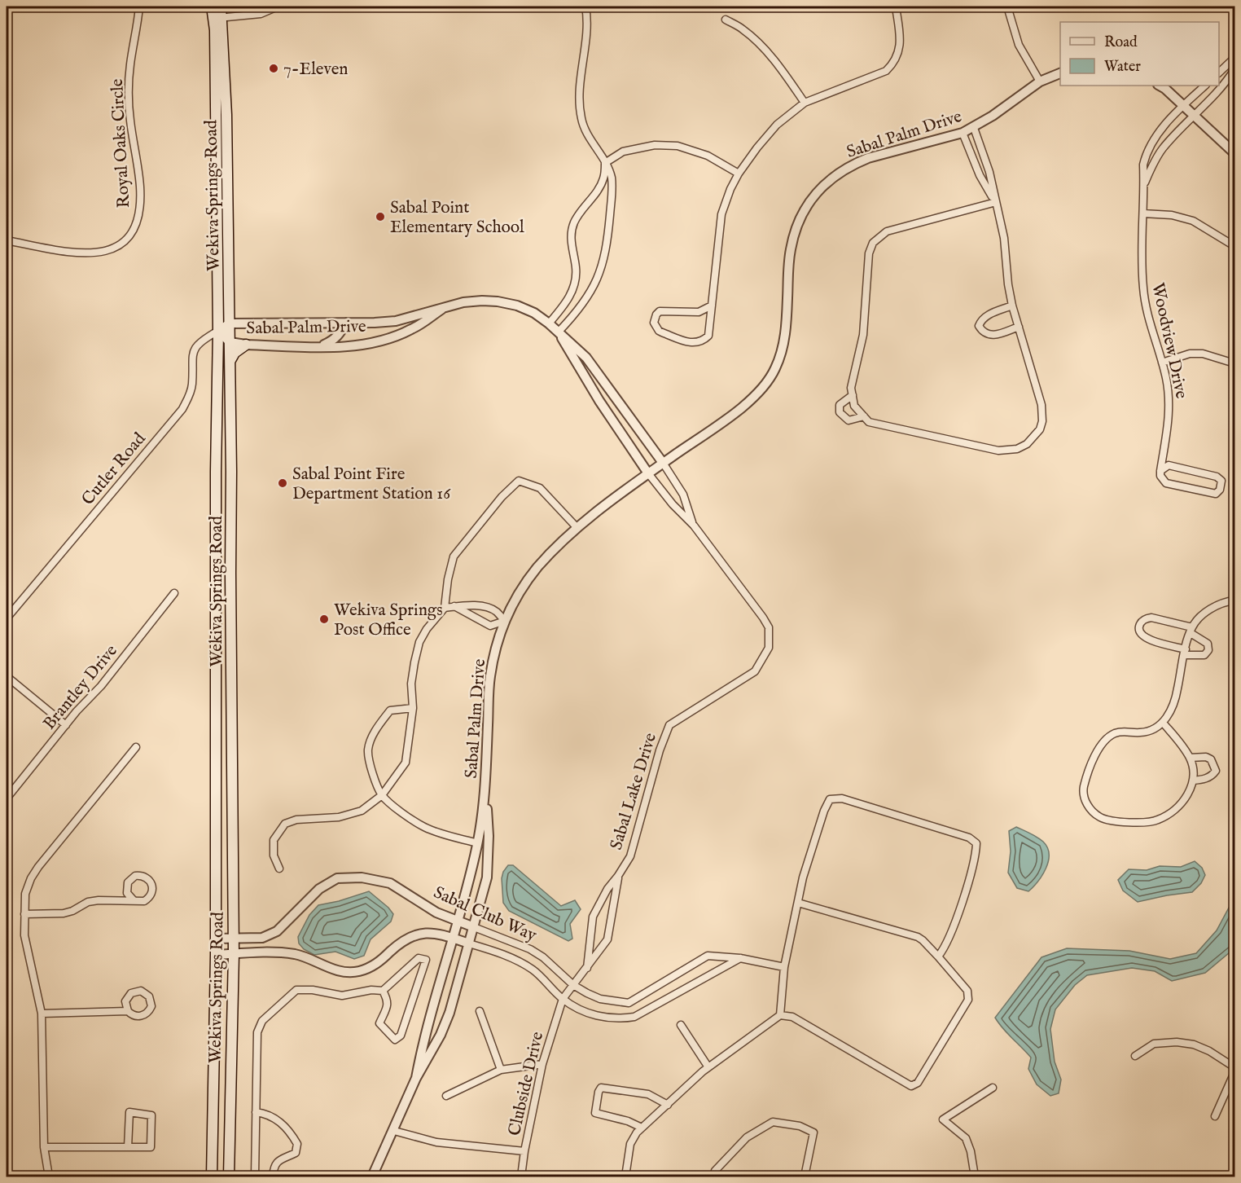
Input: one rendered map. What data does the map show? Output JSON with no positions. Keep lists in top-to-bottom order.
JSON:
{
  "streets": {
    "main road": ["Wekiva Springs Road"],
    "street": [
      "Sabal Palm Drive",
      "Royal Oaks Circle",
      "Woodview Drive",
      "Cutler Road",
      "Brantley Drive",
      "Sabal Lake Drive",
      "Sabal Club Way",
      "Clubside Drive"
    ]
  },
  "crossings": [
    ["Sabal Palm Drive", "Wekiva Springs Road"],
    ["Sabal Palm Drive", "Cutler Road"],
    ["Sabal Palm Drive", "Sabal Lake Drive"],
    ["Sabal Palm Drive", "Sabal Club Way"],
    ["Wekiva Springs Road", "Cutler Road"],
    ["Wekiva Springs Road", "Sabal Club Way"],
    ["Sabal Lake Drive", "Sabal Club Way"],
    ["Sabal Lake Drive", "Clubside Drive"],
    ["Sabal Club Way", "Clubside Drive"]
  ],
  "places": [
    "7-Eleven",
    "Sabal Point Elementary School",
    "Sabal Point Fire Department Station 16",
    "Wekiva Springs Post Office"
  ],
  "legend": ["Road", "Water"]
}
